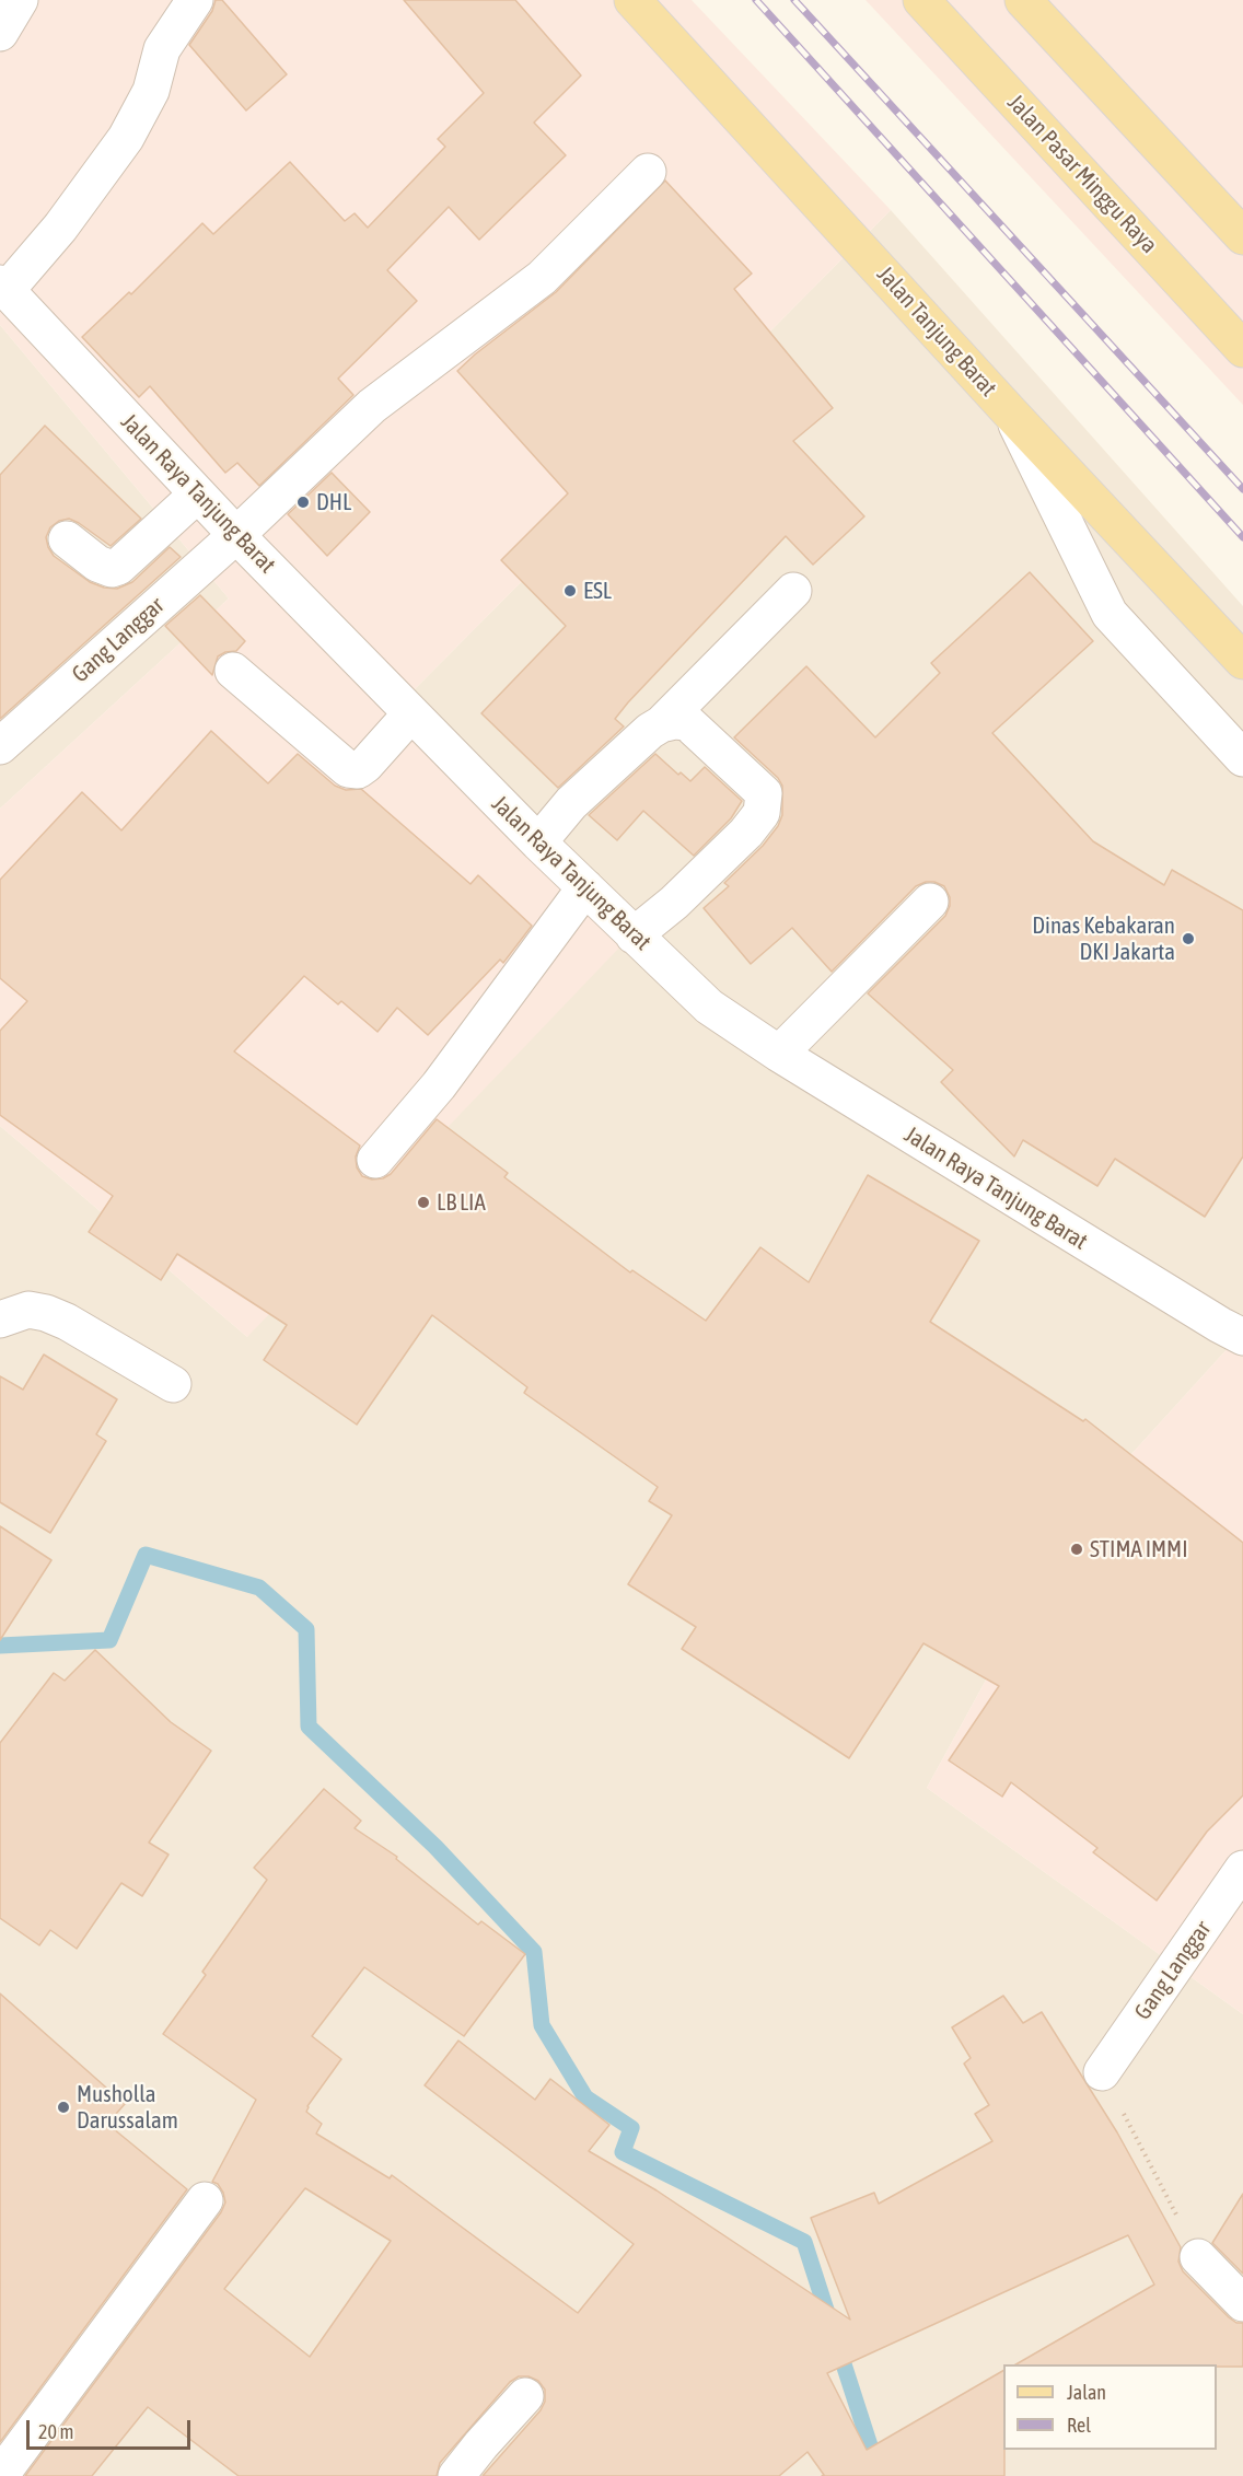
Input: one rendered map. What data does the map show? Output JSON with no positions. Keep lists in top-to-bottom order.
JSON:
{
  "streets": {
    "main road": ["Jalan Pasar Minggu Raya", "Jalan Tanjung Barat"],
    "street": ["Jalan Raya Tanjung Barat", "Gang Langgar"]
  },
  "crossings": [
    ["Jalan Raya Tanjung Barat", "Gang Langgar"]
  ],
  "places": [
    "DHL",
    "ESL",
    "Dinas Kebakaran DKI Jakarta",
    "LB LIA",
    "STIMA IMMI",
    "Musholla Darussalam"
  ],
  "legend": ["Jalan", "Rel"],
  "scale_bar": "20 m"
}
